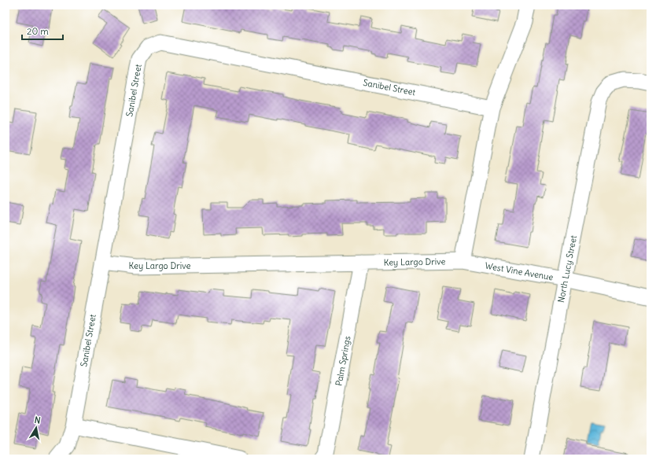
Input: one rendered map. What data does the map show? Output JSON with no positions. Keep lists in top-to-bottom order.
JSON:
{
  "streets": {
    "street": [
      "Sanibel Street",
      "Key Largo Drive",
      "North Lucy Street",
      "West Vine Avenue",
      "Palm Springs"
    ]
  },
  "crossings": [
    ["Sanibel Street", "Key Largo Drive"],
    ["Key Largo Drive", "West Vine Avenue"],
    ["Key Largo Drive", "Palm Springs"],
    ["North Lucy Street", "West Vine Avenue"]
  ],
  "scale_bar": "20 m",
  "north": "top"
}
